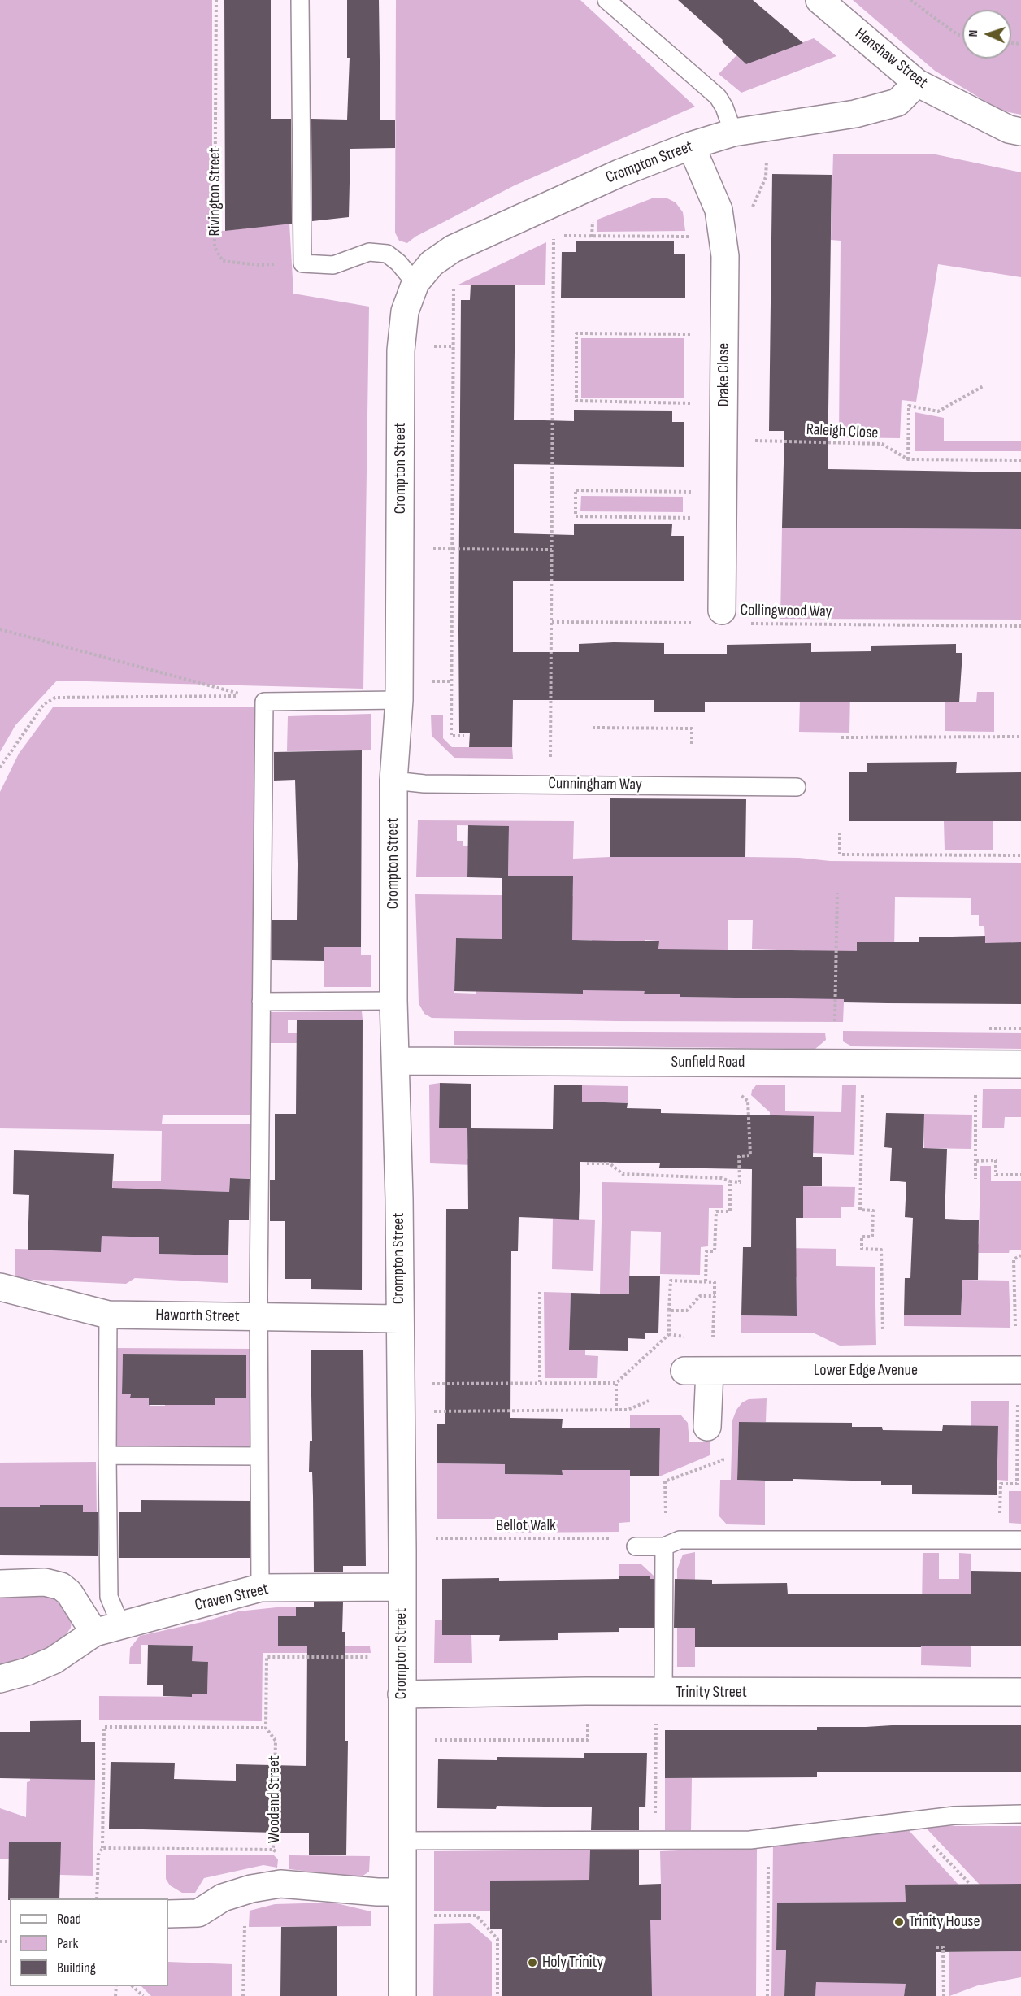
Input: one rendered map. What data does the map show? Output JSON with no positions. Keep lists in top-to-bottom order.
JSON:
{
  "streets": {
    "street": [
      "Henshaw Street",
      "Crompton Street",
      "Drake Close",
      "Sunfield Road",
      "Haworth Street",
      "Lower Edge Avenue",
      "Craven Street",
      "Trinity Street"
    ],
    "lane": ["Cunningham Way"],
    "path": [
      "Rivington Street",
      "Raleigh Close",
      "Collingwood Way",
      "Bellot Walk",
      "Woodend Street"
    ]
  },
  "crossings": [
    ["Henshaw Street", "Crompton Street"],
    ["Crompton Street", "Drake Close"],
    ["Crompton Street", "Cunningham Way"],
    ["Crompton Street", "Sunfield Road"],
    ["Crompton Street", "Haworth Street"],
    ["Crompton Street", "Craven Street"],
    ["Crompton Street", "Trinity Street"]
  ],
  "places": ["Trinity House", "Holy Trinity"],
  "legend": ["Road", "Park", "Building"],
  "north": "left"
}
